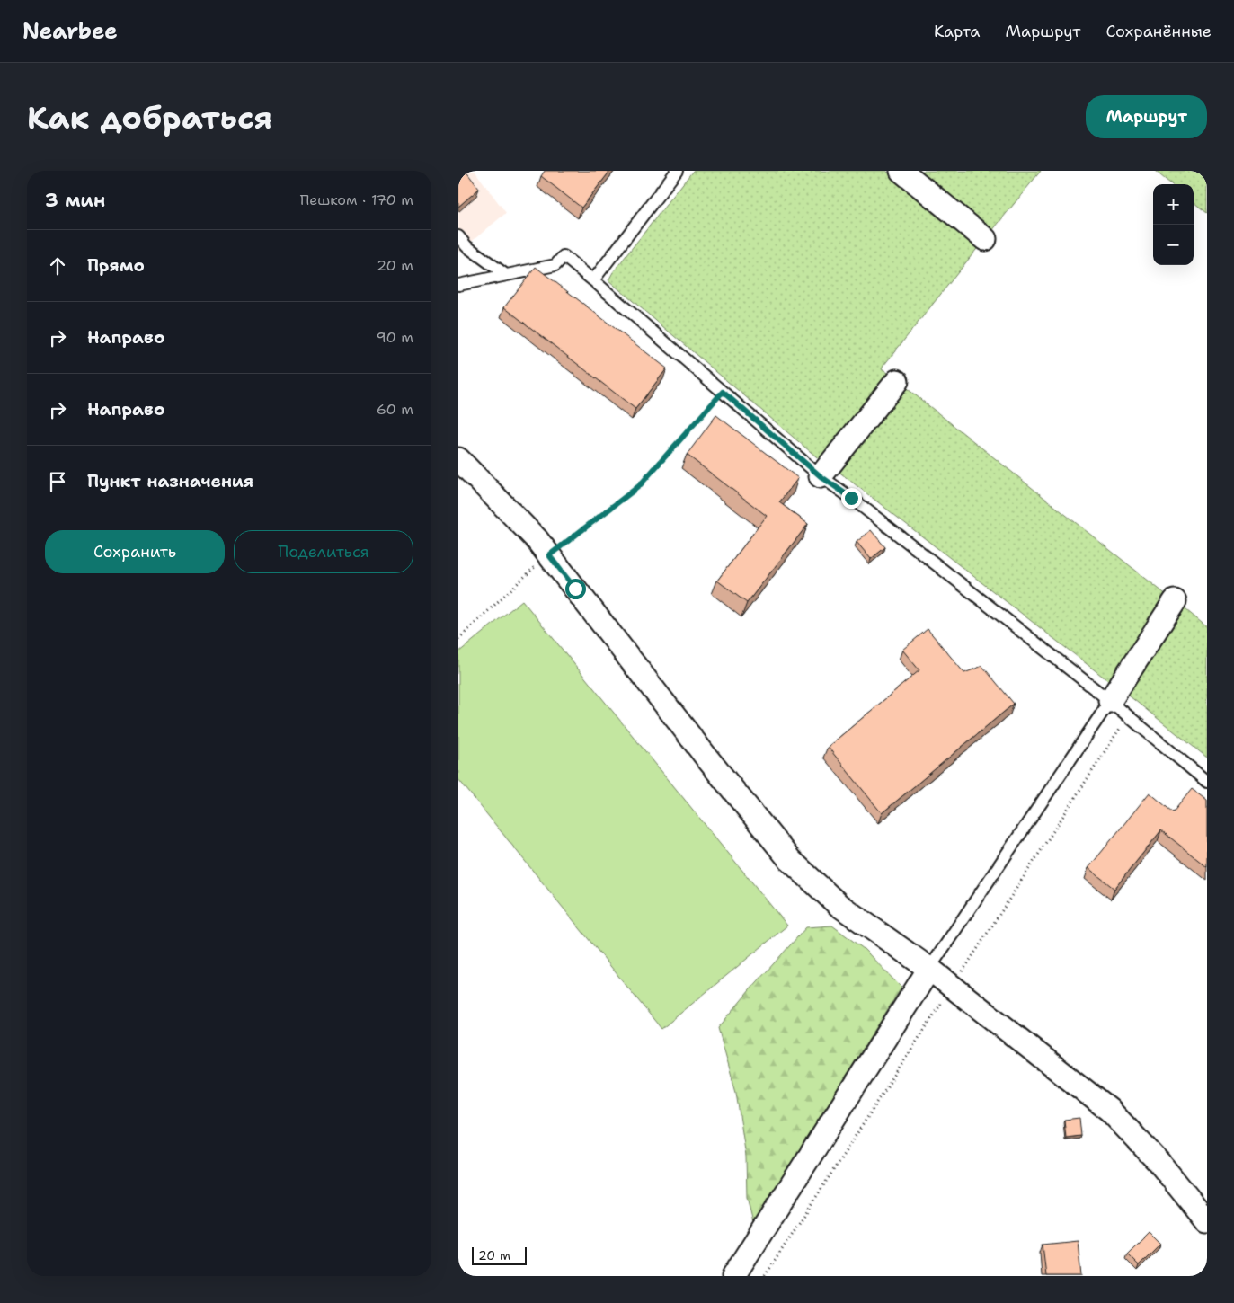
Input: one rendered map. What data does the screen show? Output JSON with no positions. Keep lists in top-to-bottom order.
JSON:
{
  "scale_bar": "20 m",
  "page": {
    "header": "Nearbee",
    "nav": ["Карта", "Маршрут", "Сохранённые"],
    "buttons": [
      "Маршрут",
      ["Сохранить", "Поделиться"]
    ],
    "title": "Как добраться",
    "heading": ["3 мин", "Пешком · 170 m"],
    "map_buttons": ["+", "−"],
    "list": [
      ["Прямо", "20 m"],
      ["Направо", "90 m"],
      ["Направо", "60 m"],
      "Пункт назначения"
    ],
    "scale": "20 m"
  }
}
